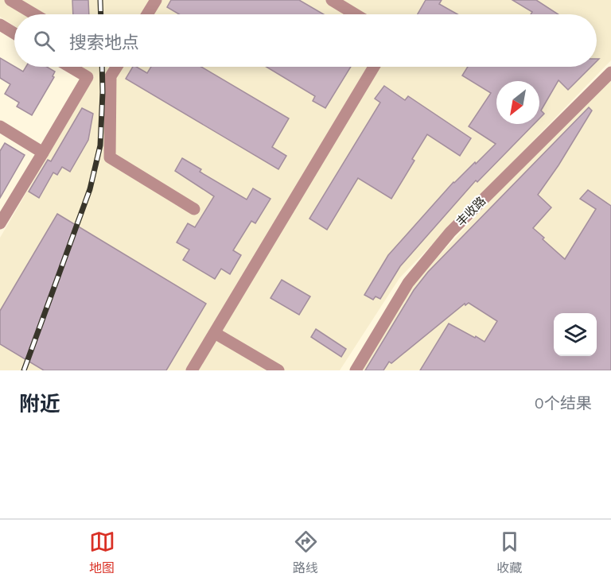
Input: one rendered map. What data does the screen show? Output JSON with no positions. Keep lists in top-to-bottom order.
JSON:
{
  "streets": {
    "street": ["丰收路"]
  },
  "north": "bottom left",
  "page": {
    "search": "搜索地点",
    "heading": ["附近", "0个结果"],
    "nav": ["地图", "路线", "收藏"]
  }
}
